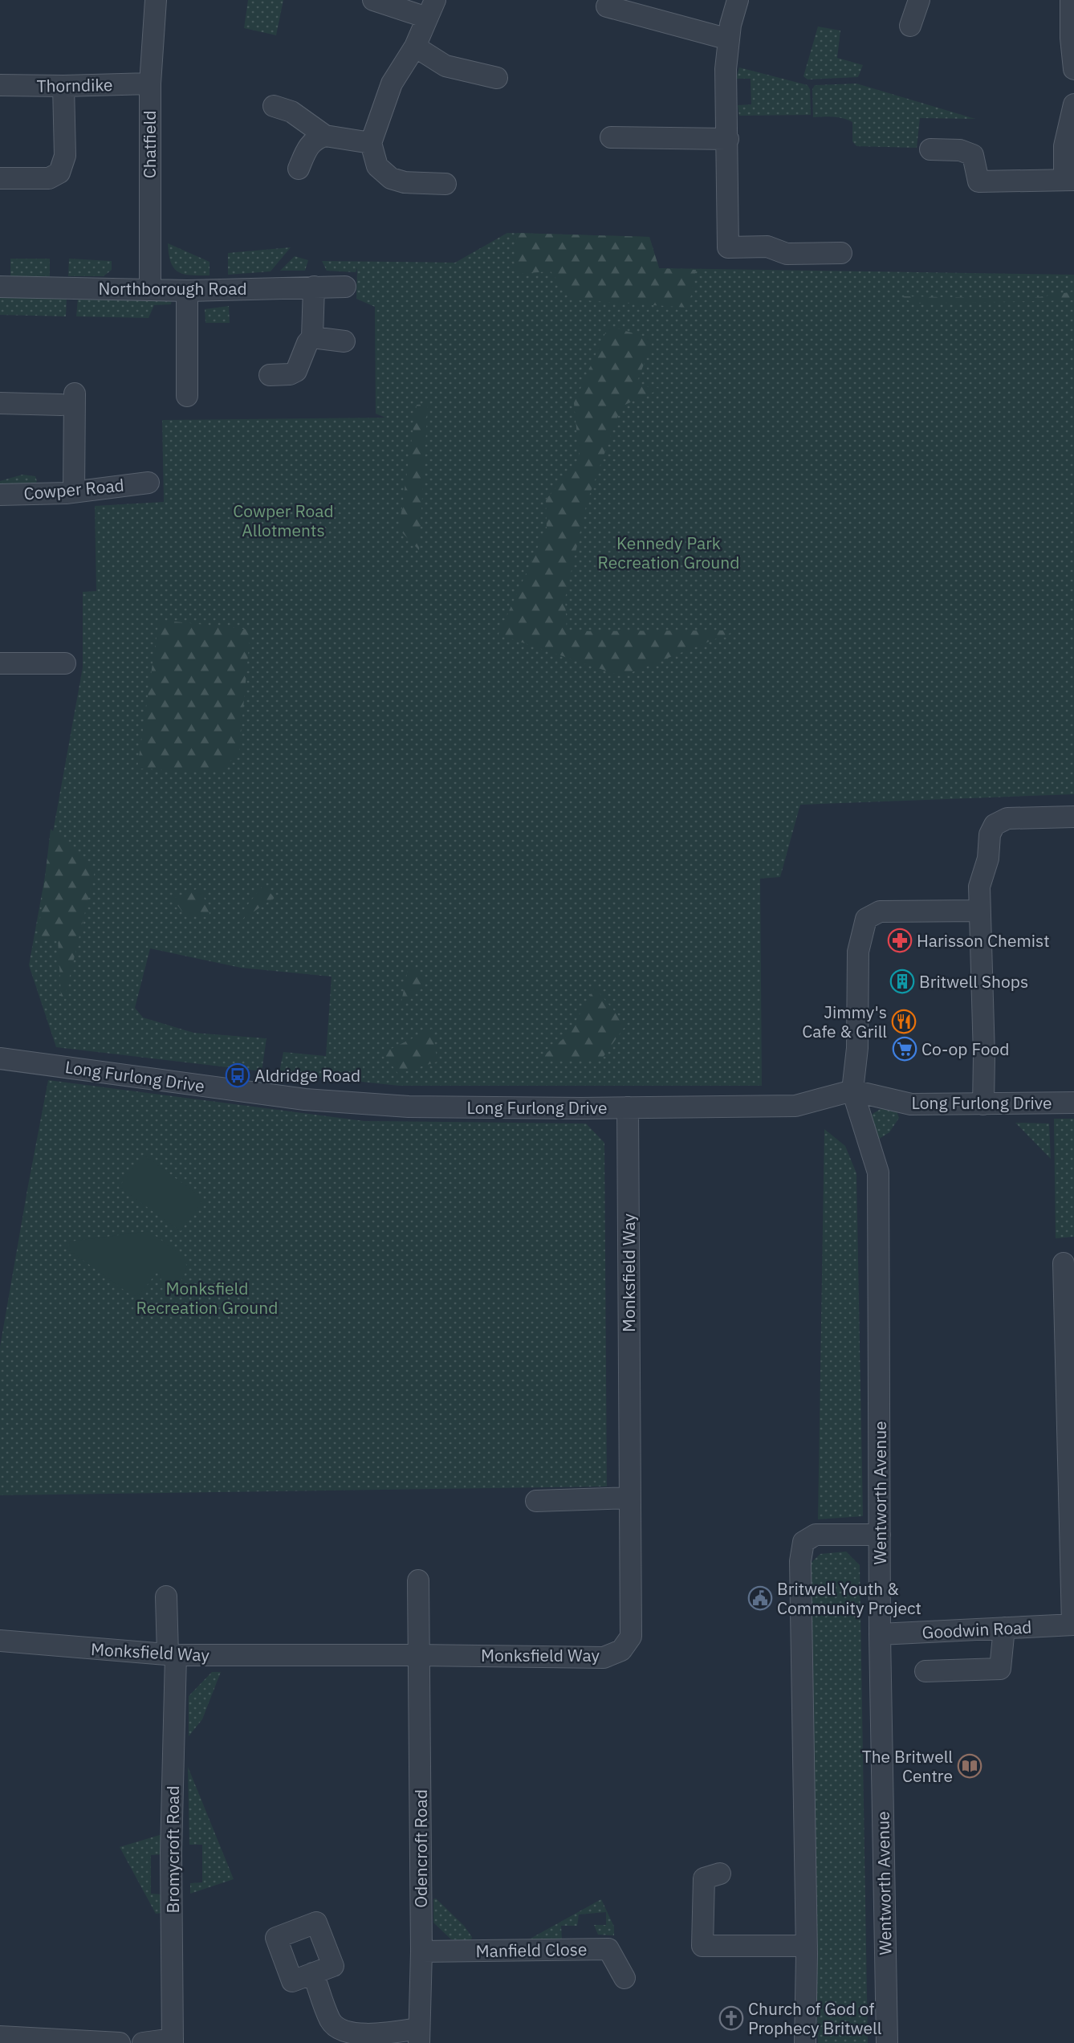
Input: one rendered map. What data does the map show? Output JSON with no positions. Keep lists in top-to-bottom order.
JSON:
{
  "streets": {
    "street": [
      "Thorndike",
      "Chatfield",
      "Northborough Road",
      "Cowper Road",
      "Long Furlong Drive",
      "Monksfield Way",
      "Wentworth Avenue",
      "Goodwin Road",
      "Odencroft Road",
      "Bromycroft Road",
      "Manfield Close"
    ]
  },
  "crossings": [
    ["Thorndike", "Chatfield"],
    ["Chatfield", "Northborough Road"],
    ["Long Furlong Drive", "Monksfield Way"],
    ["Long Furlong Drive", "Wentworth Avenue"],
    ["Monksfield Way", "Odencroft Road"],
    ["Monksfield Way", "Bromycroft Road"],
    ["Wentworth Avenue", "Goodwin Road"],
    ["Odencroft Road", "Manfield Close"]
  ],
  "parks": ["Cowper Road Allotments", "Kennedy Park Recreation Ground", "Monksfield Recreation Ground"],
  "places": {
    "pharmacy": ["Harisson Chemist"],
    "building": ["Britwell Shops"],
    "restaurant": ["Jimmy's Cafe & Grill"],
    "supermarket": ["Co-op Food"],
    "bus stop": ["Aldridge Road"],
    "public building": ["Britwell Youth & Community Project"],
    "library": ["The Britwell Centre"],
    "church": ["Church of God of Prophecy Britwell"]
  }
}
